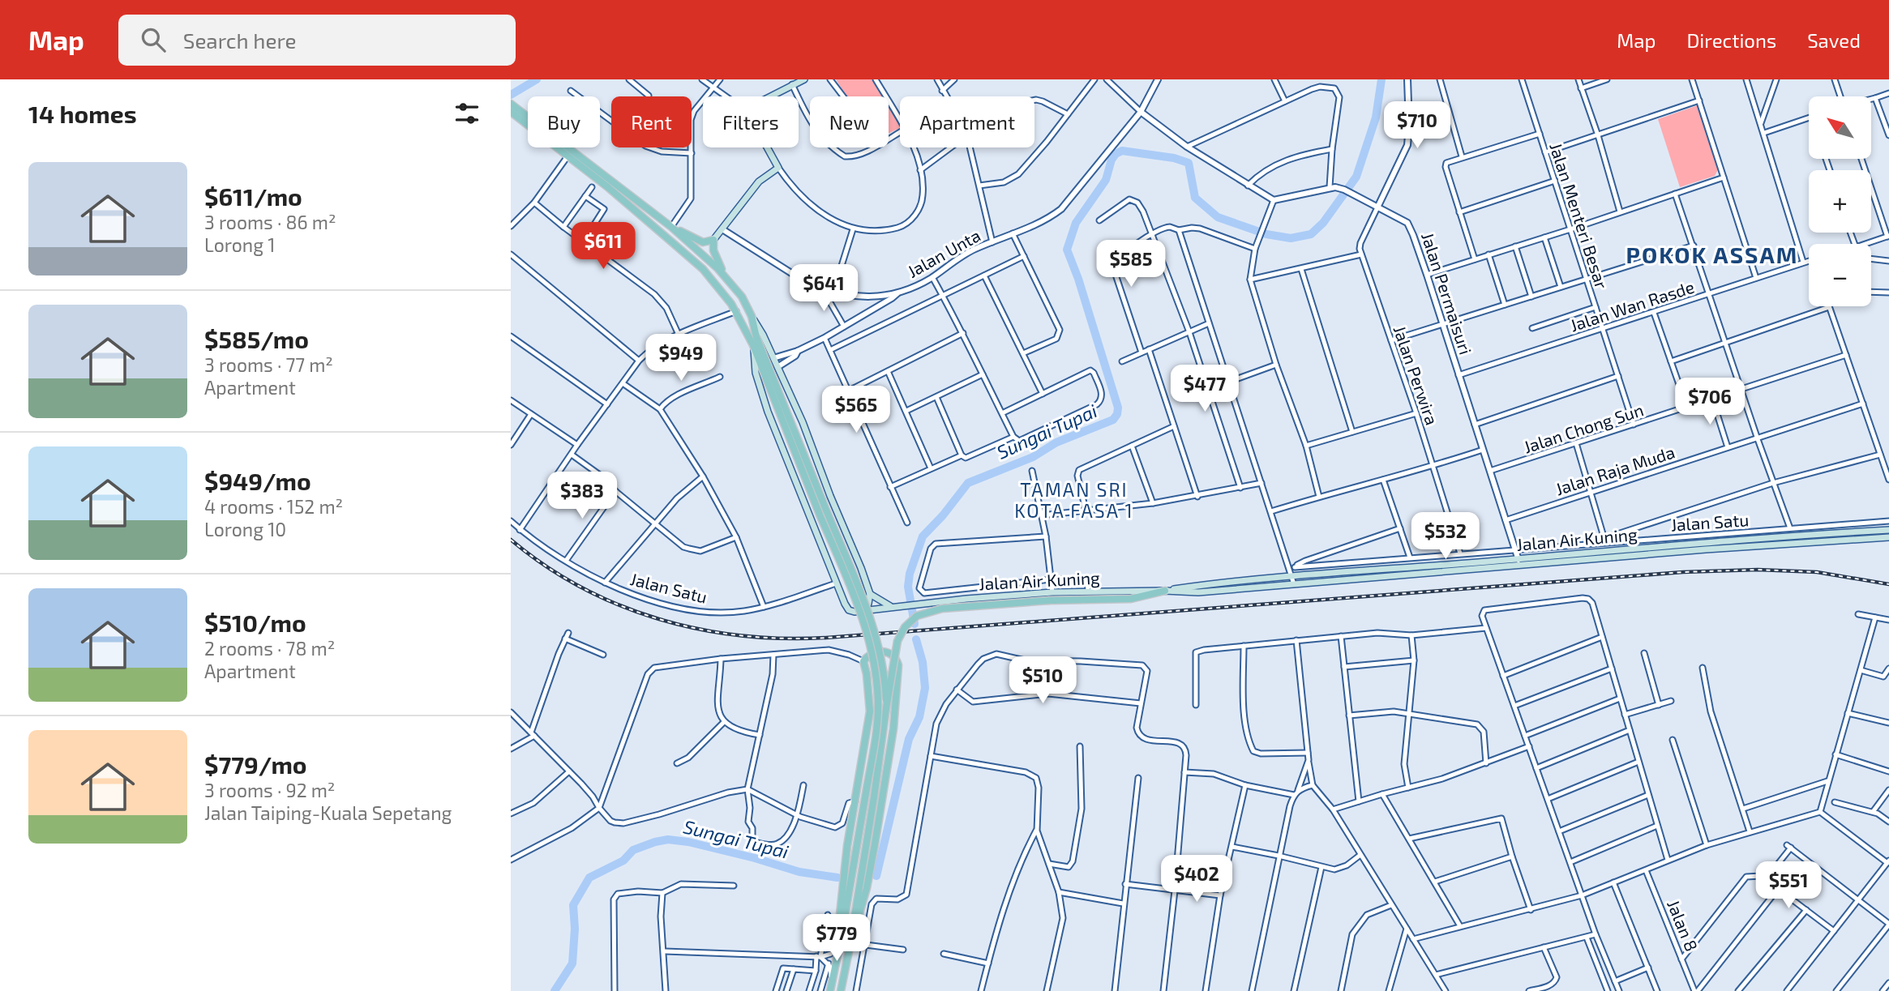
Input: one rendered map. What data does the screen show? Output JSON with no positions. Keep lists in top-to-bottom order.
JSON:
{
  "streets": {
    "main road": ["Jalan Air Kuning"],
    "street": [
      "Jalan Menteri Besar",
      "Jalan Unta",
      "Jalan Permaisuri",
      "Jalan Wan Rasde",
      "Jalan Perwira",
      "Jalan Chong Sun",
      "Jalan Raja Muda",
      "Jalan Satu",
      "Jalan 8"
    ]
  },
  "crossings": [
    ["Jalan Menteri Besar", "Jalan Wan Rasde"],
    ["Jalan Menteri Besar", "Jalan Chong Sun"],
    ["Jalan Permaisuri", "Jalan Wan Rasde"],
    ["Jalan Permaisuri", "Jalan Chong Sun"],
    ["Jalan Permaisuri", "Jalan Raja Muda"],
    ["Jalan Permaisuri", "Jalan Satu"],
    ["Jalan Permaisuri", "Jalan Air Kuning"],
    ["Jalan Perwira", "Jalan Satu"],
    ["Jalan Satu", "Jalan Air Kuning"]
  ],
  "districts": ["POKOK ASSAM", "TAMAN SRI KOTA FASA 1"],
  "water": ["Sungai Tupai"],
  "north": "top left",
  "page": {
    "header": "Map",
    "search": "Search here",
    "nav": ["Map", "Directions", "Saved"],
    "heading": "14 homes",
    "map_buttons": ["+", "−"],
    "chip": [
      "Buy",
      "Rent",
      "Filters",
      "New",
      "Apartment"
    ],
    "price": [
      "$710",
      "$611",
      "$585",
      "$641",
      "$949",
      "$477",
      "$706",
      "$565",
      "$383",
      "$532",
      "$510",
      "$402",
      "$551",
      "$779"
    ],
    "list": [
      {
        "name": "$611/mo",
        "note": "3 rooms · 86 m² · Lorong 1"
      },
      {
        "name": "$585/mo",
        "note": "3 rooms · 77 m² · Apartment"
      },
      {
        "name": "$949/mo",
        "note": "4 rooms · 152 m² · Lorong 10"
      },
      {
        "name": "$510/mo",
        "note": "2 rooms · 78 m² · Apartment"
      },
      {
        "name": "$779/mo",
        "note": "3 rooms · 92 m² · Jalan Taiping-Kuala Sepetang"
      }
    ]
  }
}
